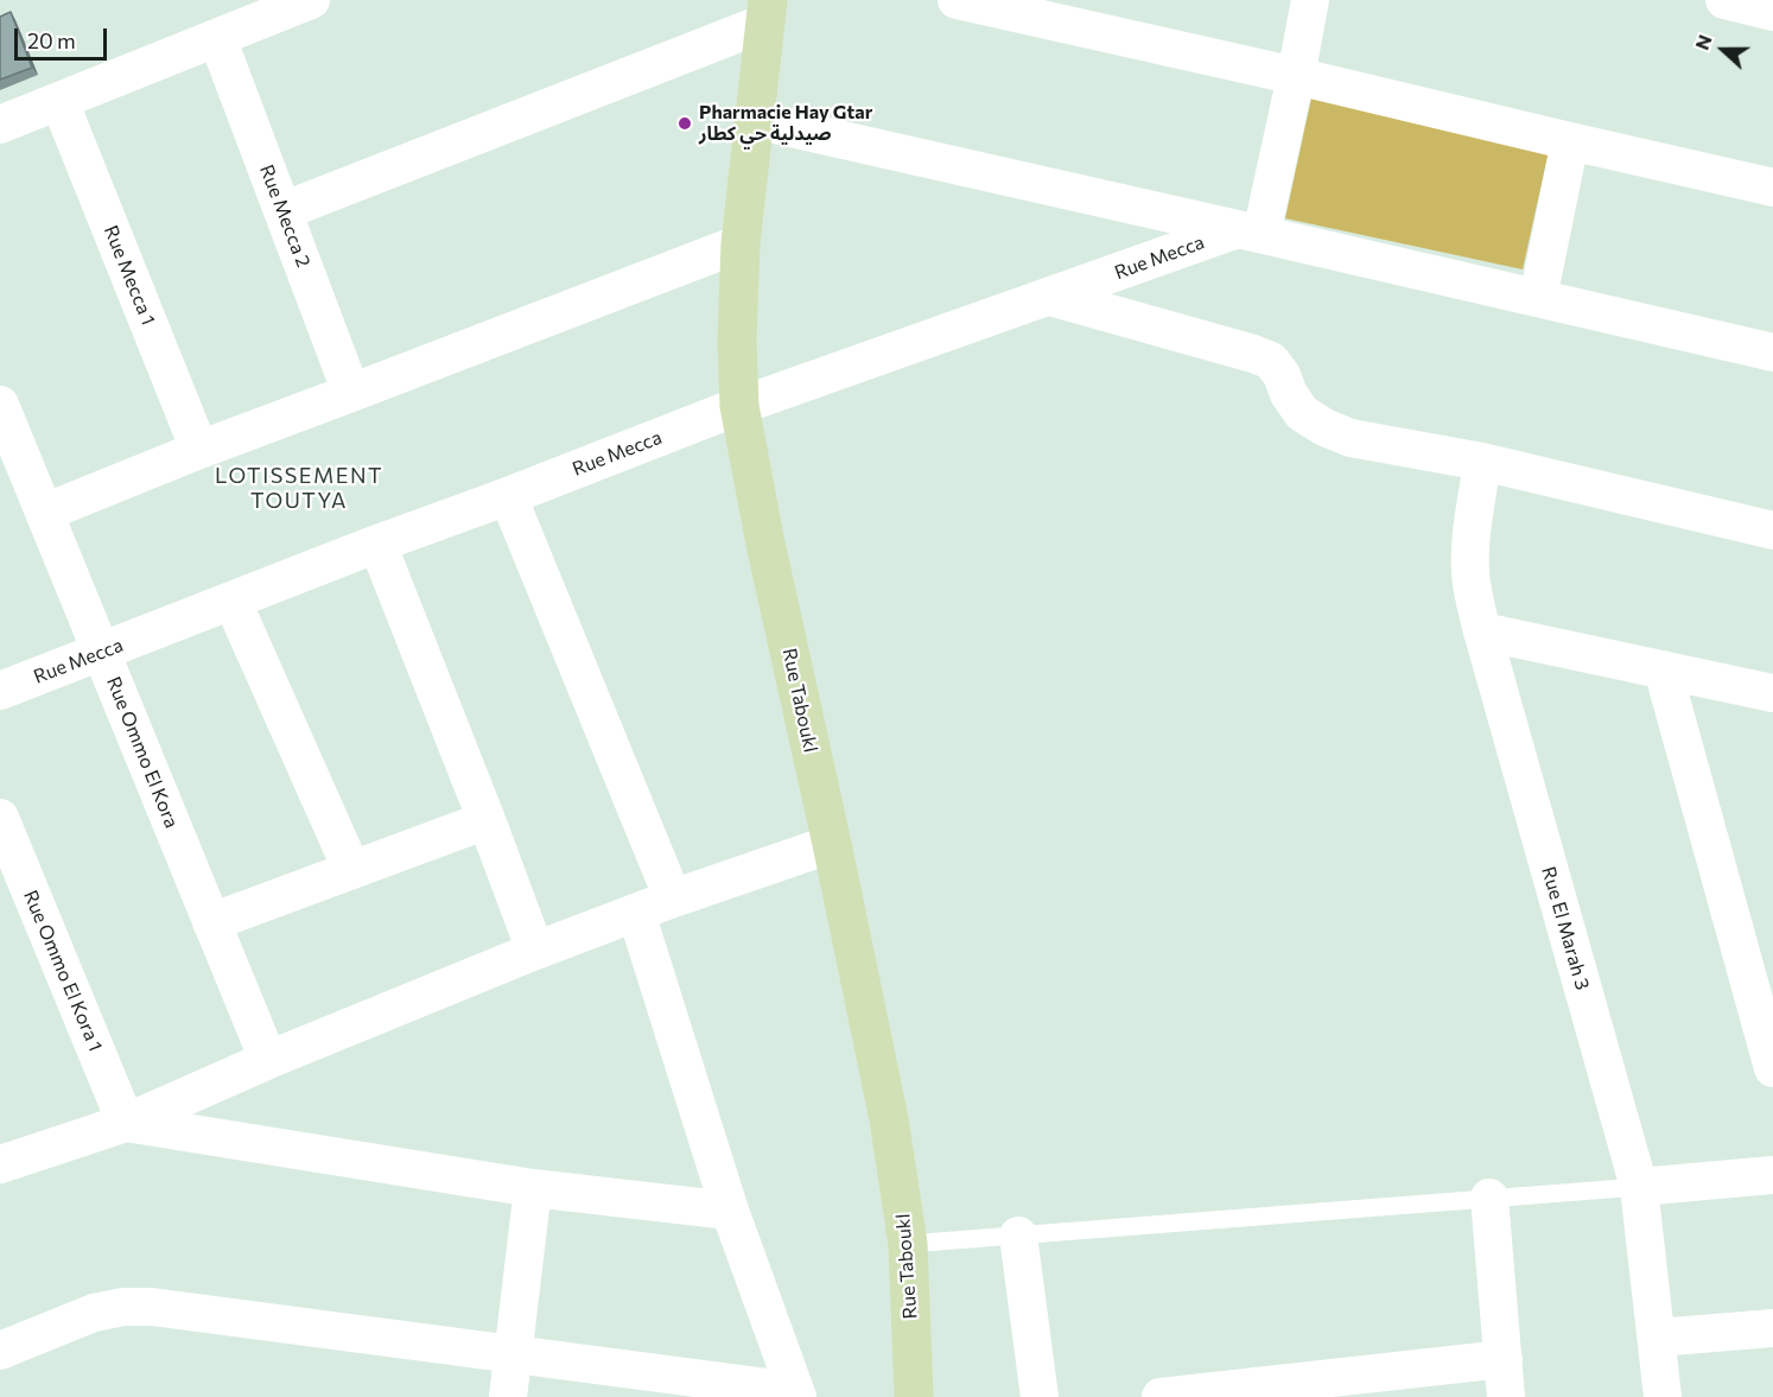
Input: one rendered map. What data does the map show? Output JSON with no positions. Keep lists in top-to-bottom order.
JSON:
{
  "streets": {
    "street": [
      "Rue Mecca 2",
      "Rue Mecca",
      "Rue Mecca 1",
      "Rue Taboukl",
      "Rue Ommo El Kora",
      "Rue El Marah 3",
      "Rue Ommo El Kora 1"
    ]
  },
  "crossings": [
    ["Rue Mecca", "Rue Taboukl"],
    ["Rue Mecca", "Rue Ommo El Kora"]
  ],
  "districts": ["LOTISSEMENT TOUTYA"],
  "places": ["Pharmacie Hay Gtar صيدلية حي كطار"],
  "scale_bar": "20 m",
  "north": "left"
}
